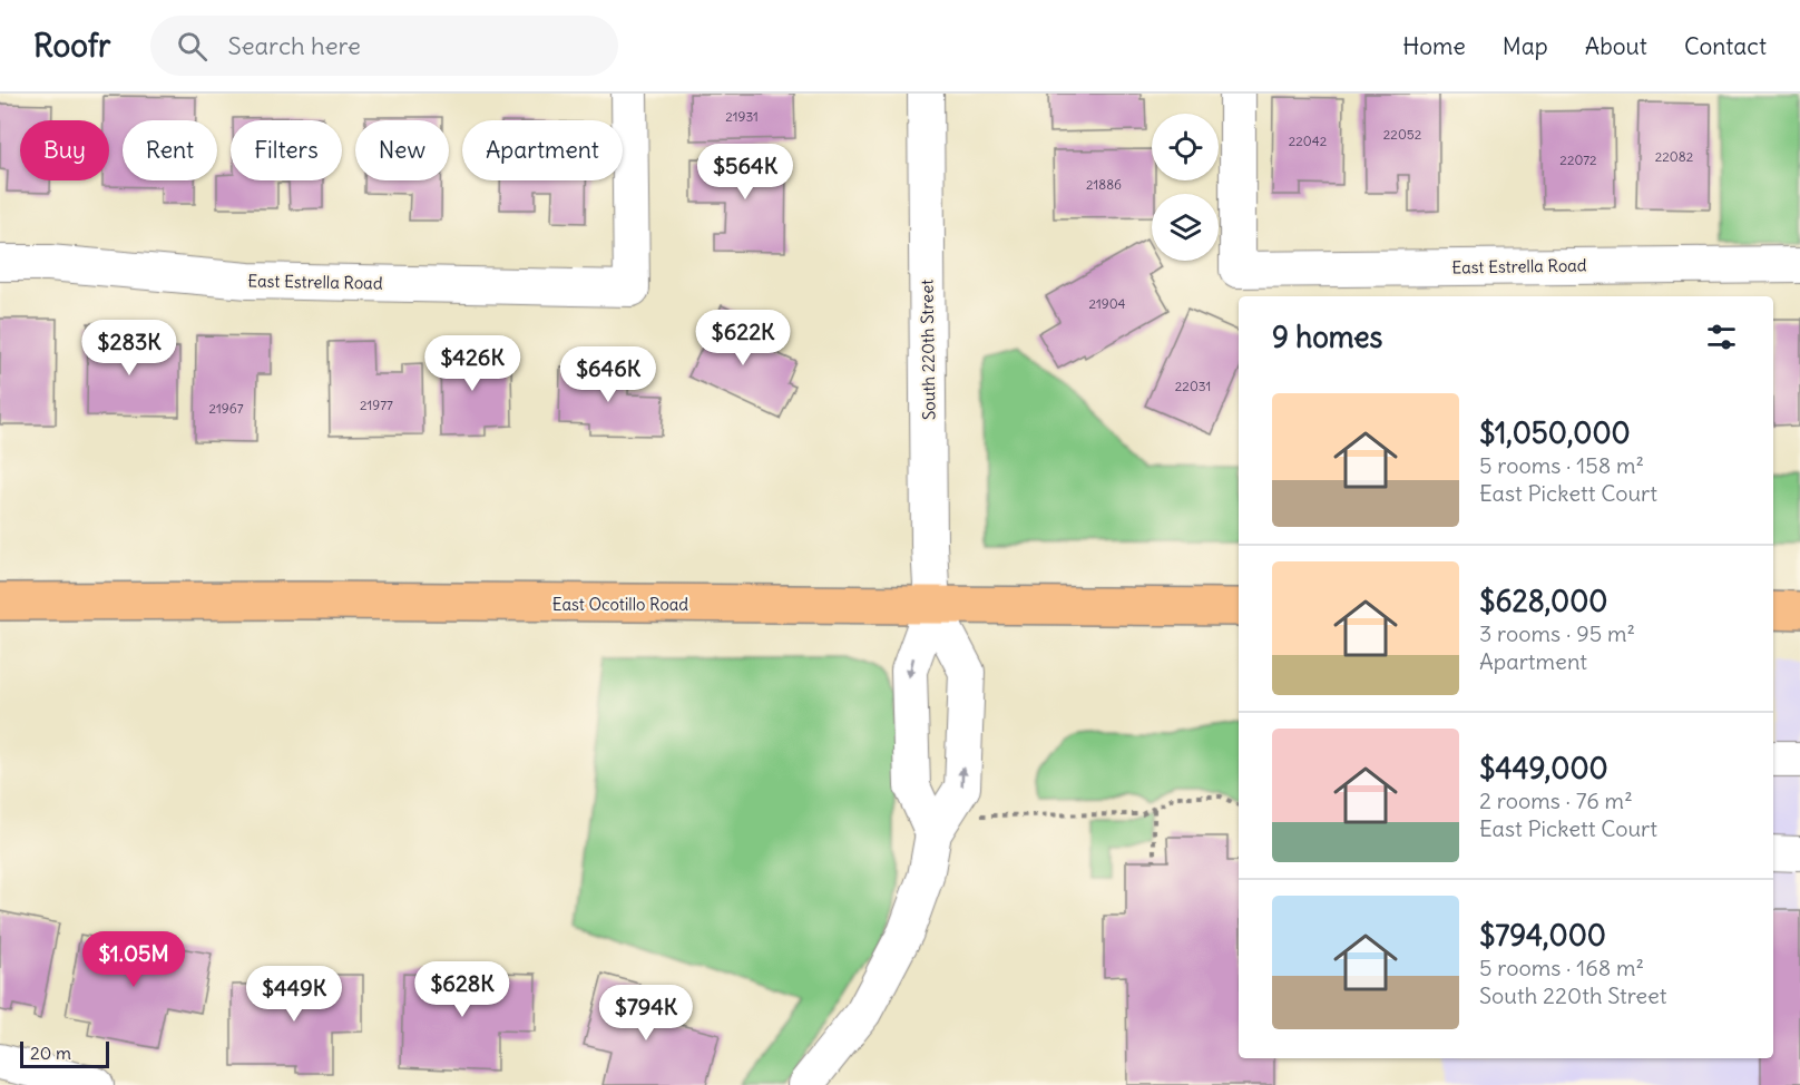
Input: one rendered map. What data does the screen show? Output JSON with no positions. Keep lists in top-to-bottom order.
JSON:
{
  "streets": {
    "main road": ["East Ocotillo Road"],
    "street": ["East Estrella Road", "South 220th Street"]
  },
  "crossings": [
    ["South 220th Street", "East Ocotillo Road"]
  ],
  "house_numbers": [
    "21931",
    "22052",
    "22042",
    "22082",
    "22072",
    "21886",
    "21904",
    "22031",
    "21977",
    "21967"
  ],
  "scale_bar": "20 m",
  "page": {
    "header": "Roofr",
    "search": "Search here",
    "nav": [
      "Home",
      "Map",
      "About",
      "Contact"
    ],
    "chip": [
      "Buy",
      "Rent",
      "Filters",
      "New",
      "Apartment"
    ],
    "price": [
      "$564K",
      "$622K",
      "$283K",
      "$426K",
      "$646K",
      "$1.05M",
      "$628K",
      "$449K",
      "$794K"
    ],
    "heading": "9 homes",
    "list": [
      {
        "name": "$1,050,000",
        "note": "5 rooms · 158 m² · East Pickett Court"
      },
      {
        "name": "$628,000",
        "note": "3 rooms · 95 m² · Apartment"
      },
      {
        "name": "$449,000",
        "note": "2 rooms · 76 m² · East Pickett Court"
      },
      {
        "name": "$794,000",
        "note": "5 rooms · 168 m² · South 220th Street"
      }
    ],
    "scale": "20 m"
  }
}
